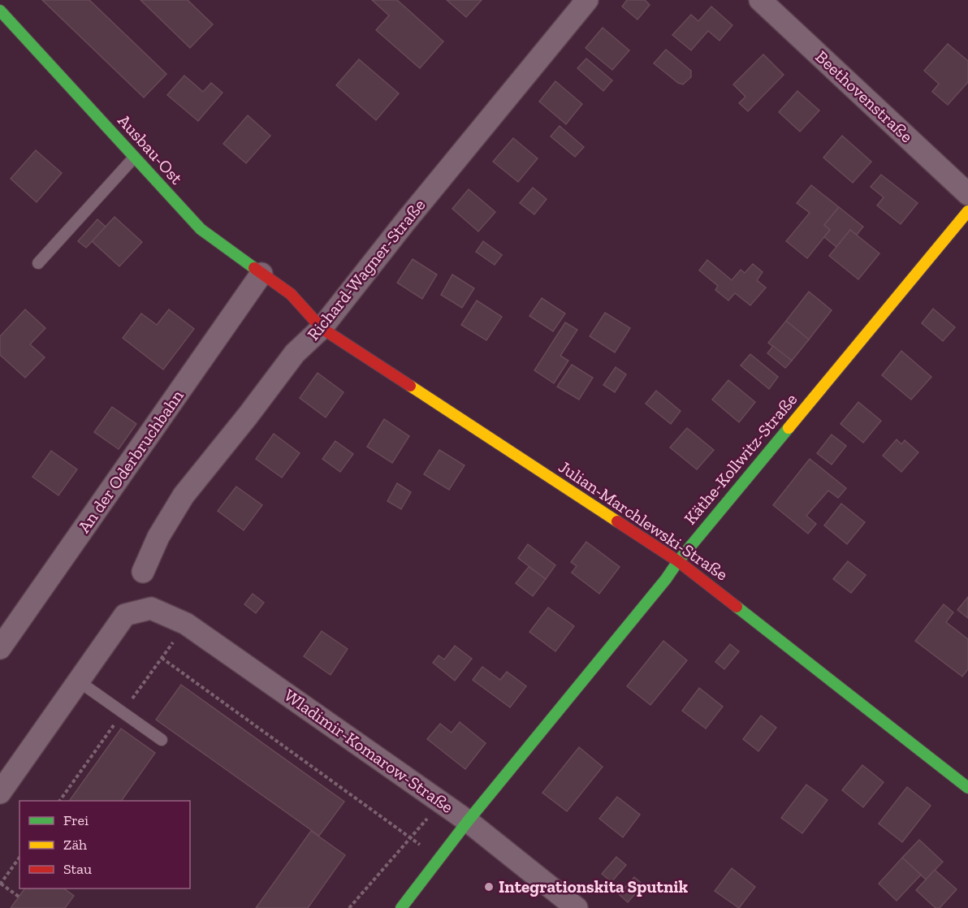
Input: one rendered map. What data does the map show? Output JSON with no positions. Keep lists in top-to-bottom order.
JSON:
{
  "streets": {
    "street": [
      "Beethovenstraße",
      "Ausbau-Ost",
      "Richard-Wagner-Straße",
      "Käthe-Kollwitz-Straße",
      "An der Oderbruchbahn",
      "Julian-Marchlewski-Straße",
      "Wladimir-Komarow-Straße"
    ]
  },
  "crossings": [
    ["Ausbau-Ost", "An der Oderbruchbahn"],
    ["Ausbau-Ost", "Julian-Marchlewski-Straße"],
    ["Richard-Wagner-Straße", "Julian-Marchlewski-Straße"],
    ["Käthe-Kollwitz-Straße", "Julian-Marchlewski-Straße"],
    ["Käthe-Kollwitz-Straße", "Wladimir-Komarow-Straße"]
  ],
  "places": ["Integrationskita Sputnik"],
  "legend": ["Frei", "Zäh", "Stau"]
}
